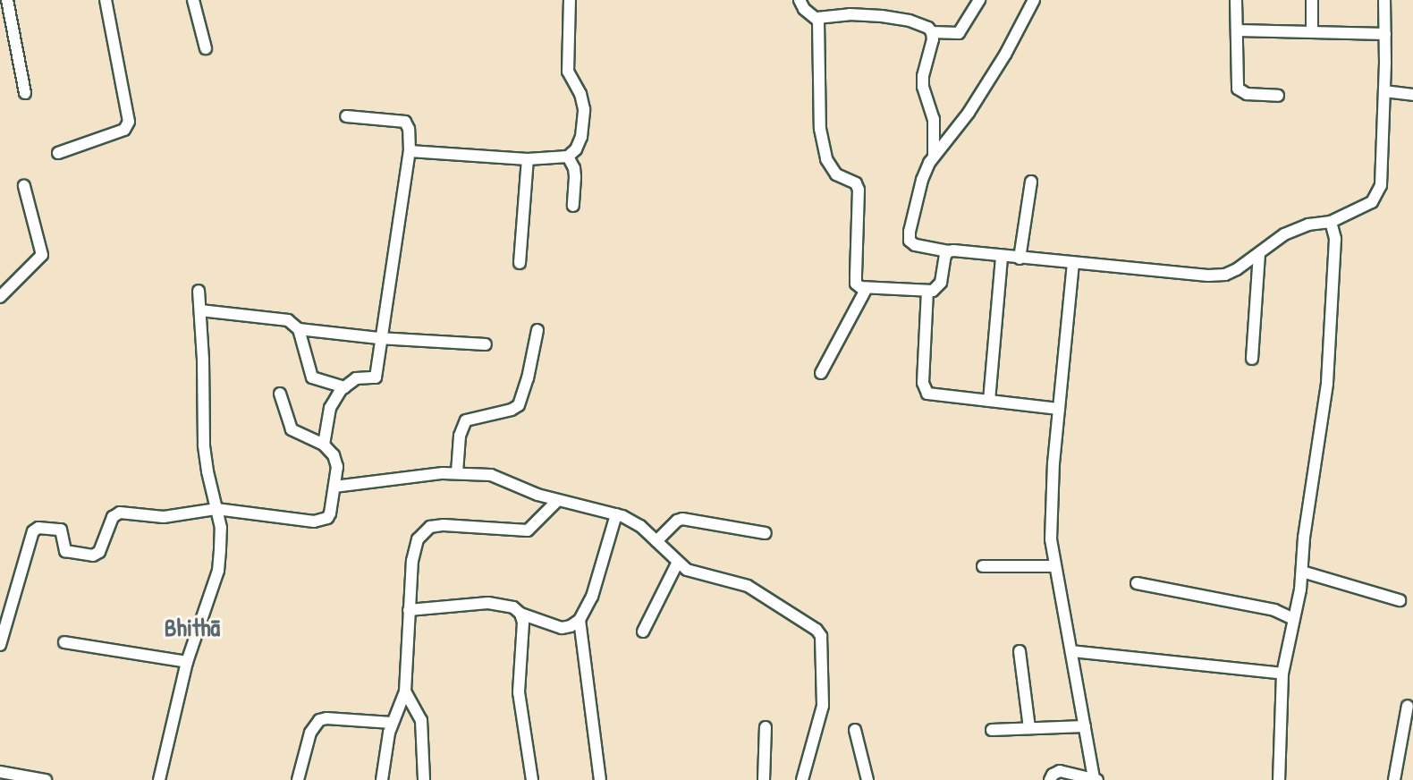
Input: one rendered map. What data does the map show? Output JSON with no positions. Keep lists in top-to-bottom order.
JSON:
{
  "districts": ["Bhithā"]
}
